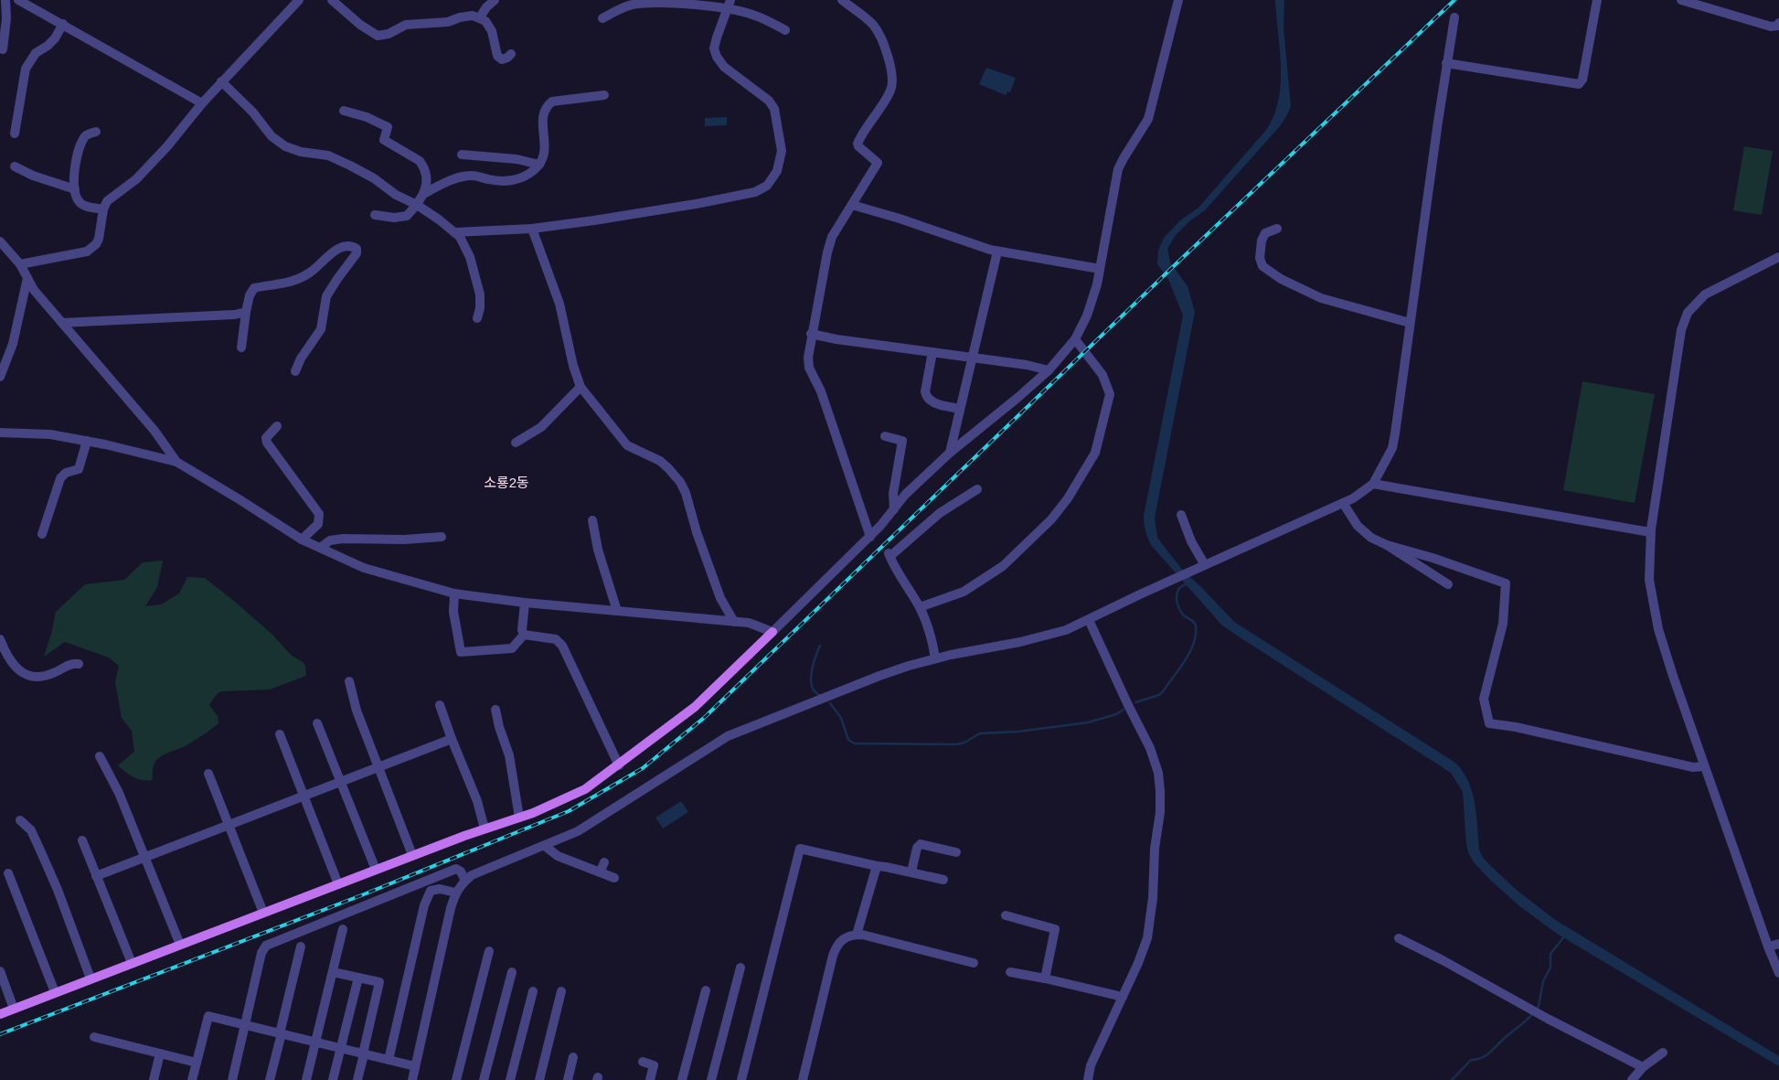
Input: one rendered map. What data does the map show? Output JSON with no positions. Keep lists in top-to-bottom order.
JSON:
{
  "districts": ["소룡2동"]
}
